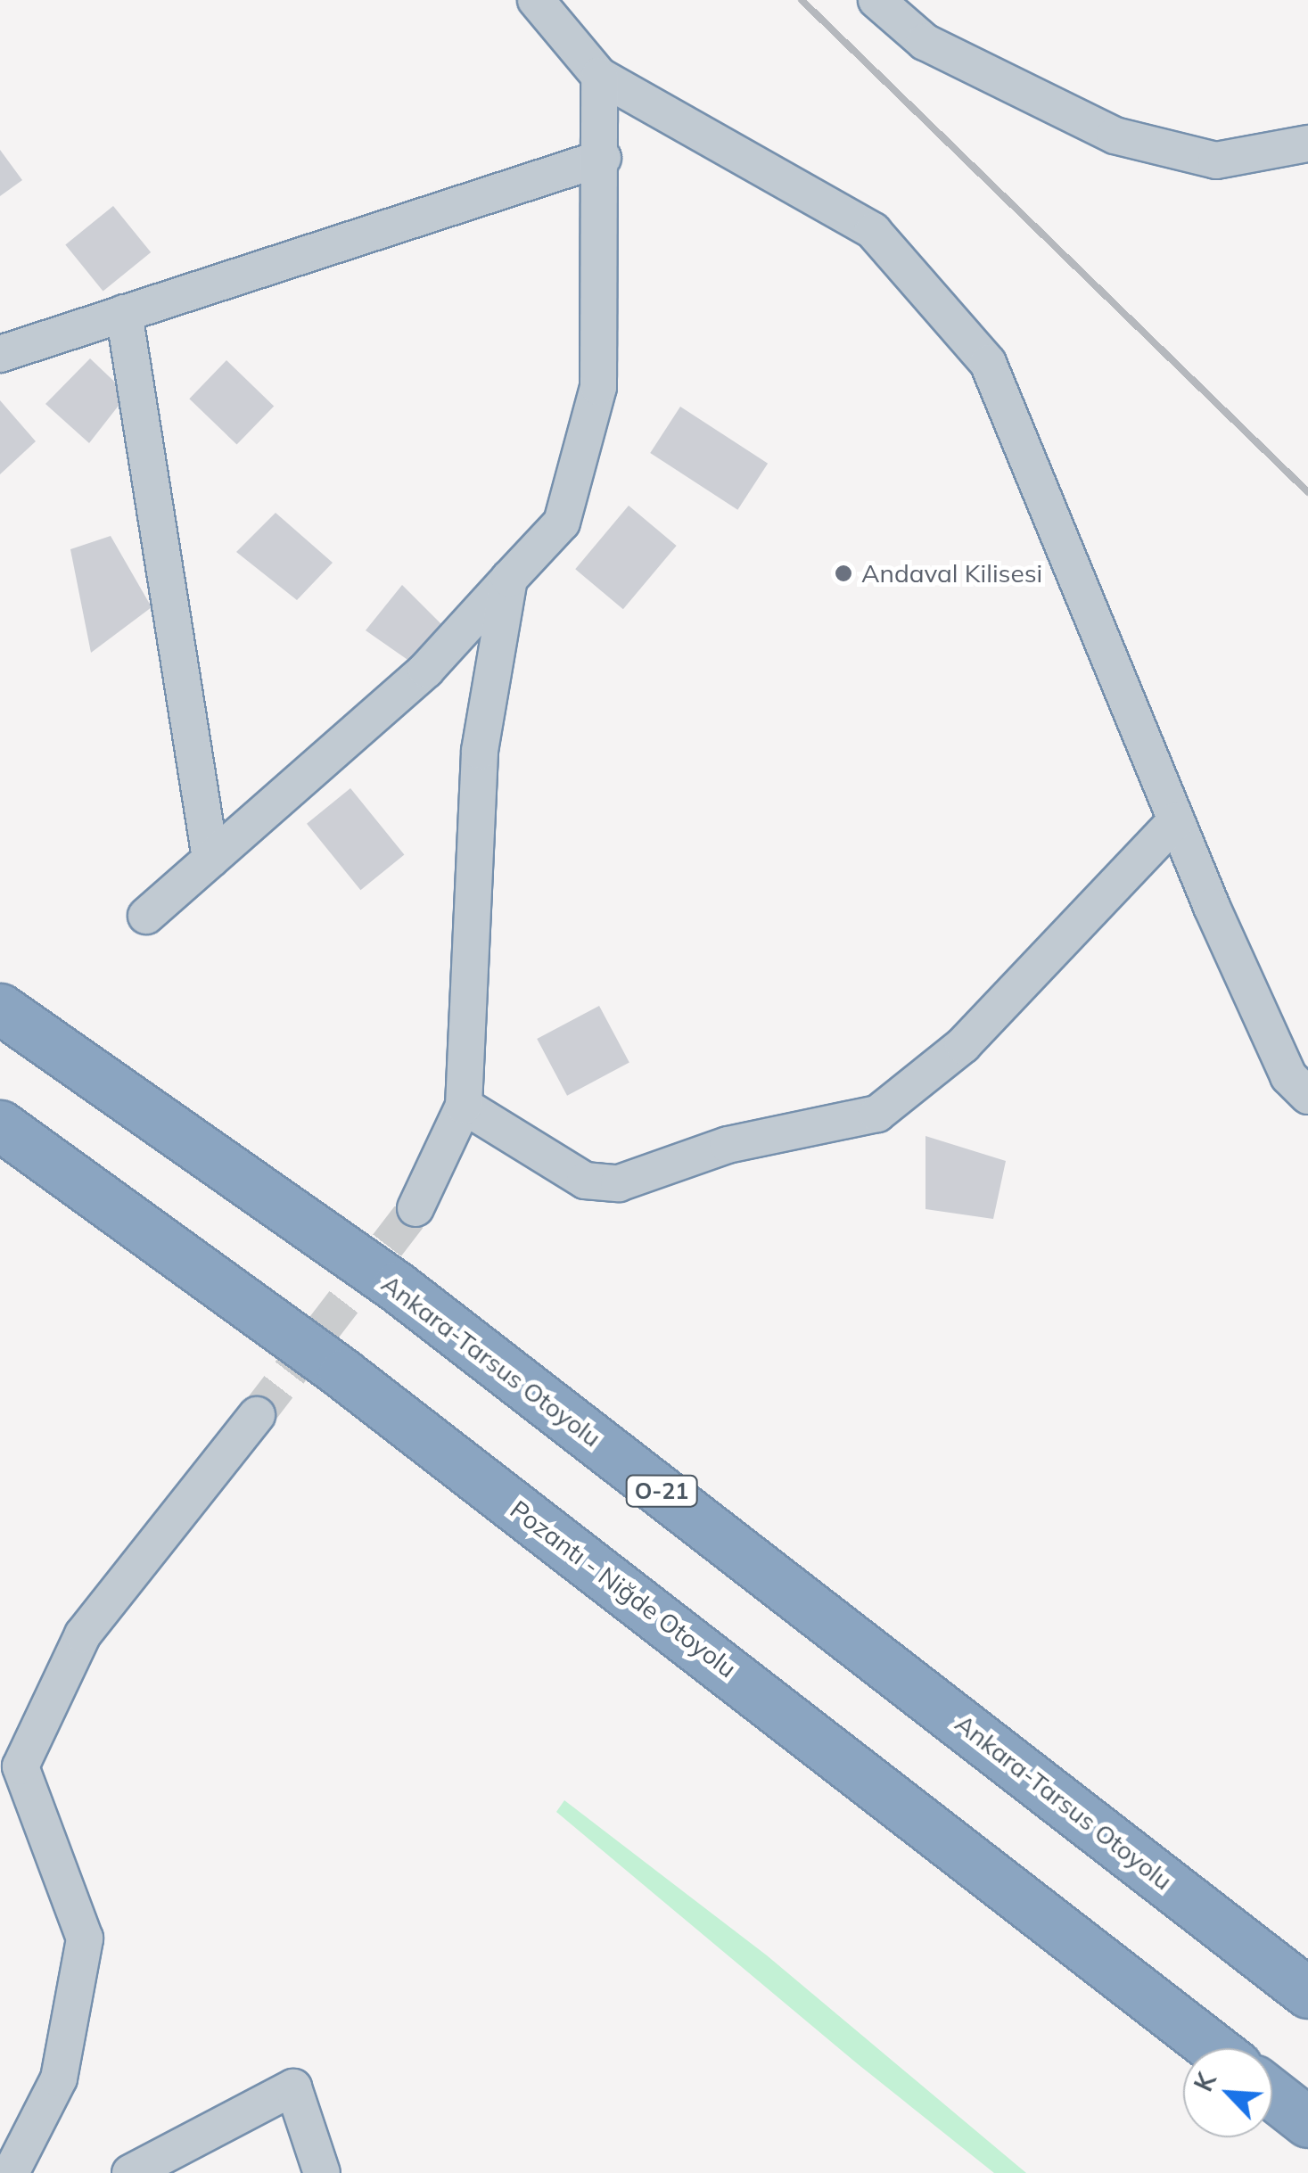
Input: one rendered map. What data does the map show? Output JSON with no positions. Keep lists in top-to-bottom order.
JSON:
{
  "streets": {
    "highway": ["Ankara-Tarsus Otoyolu", "O-21", "Pozantı - Niğde Otoyolu"]
  },
  "places": ["Andaval Kilisesi"],
  "north": "top left"
}
